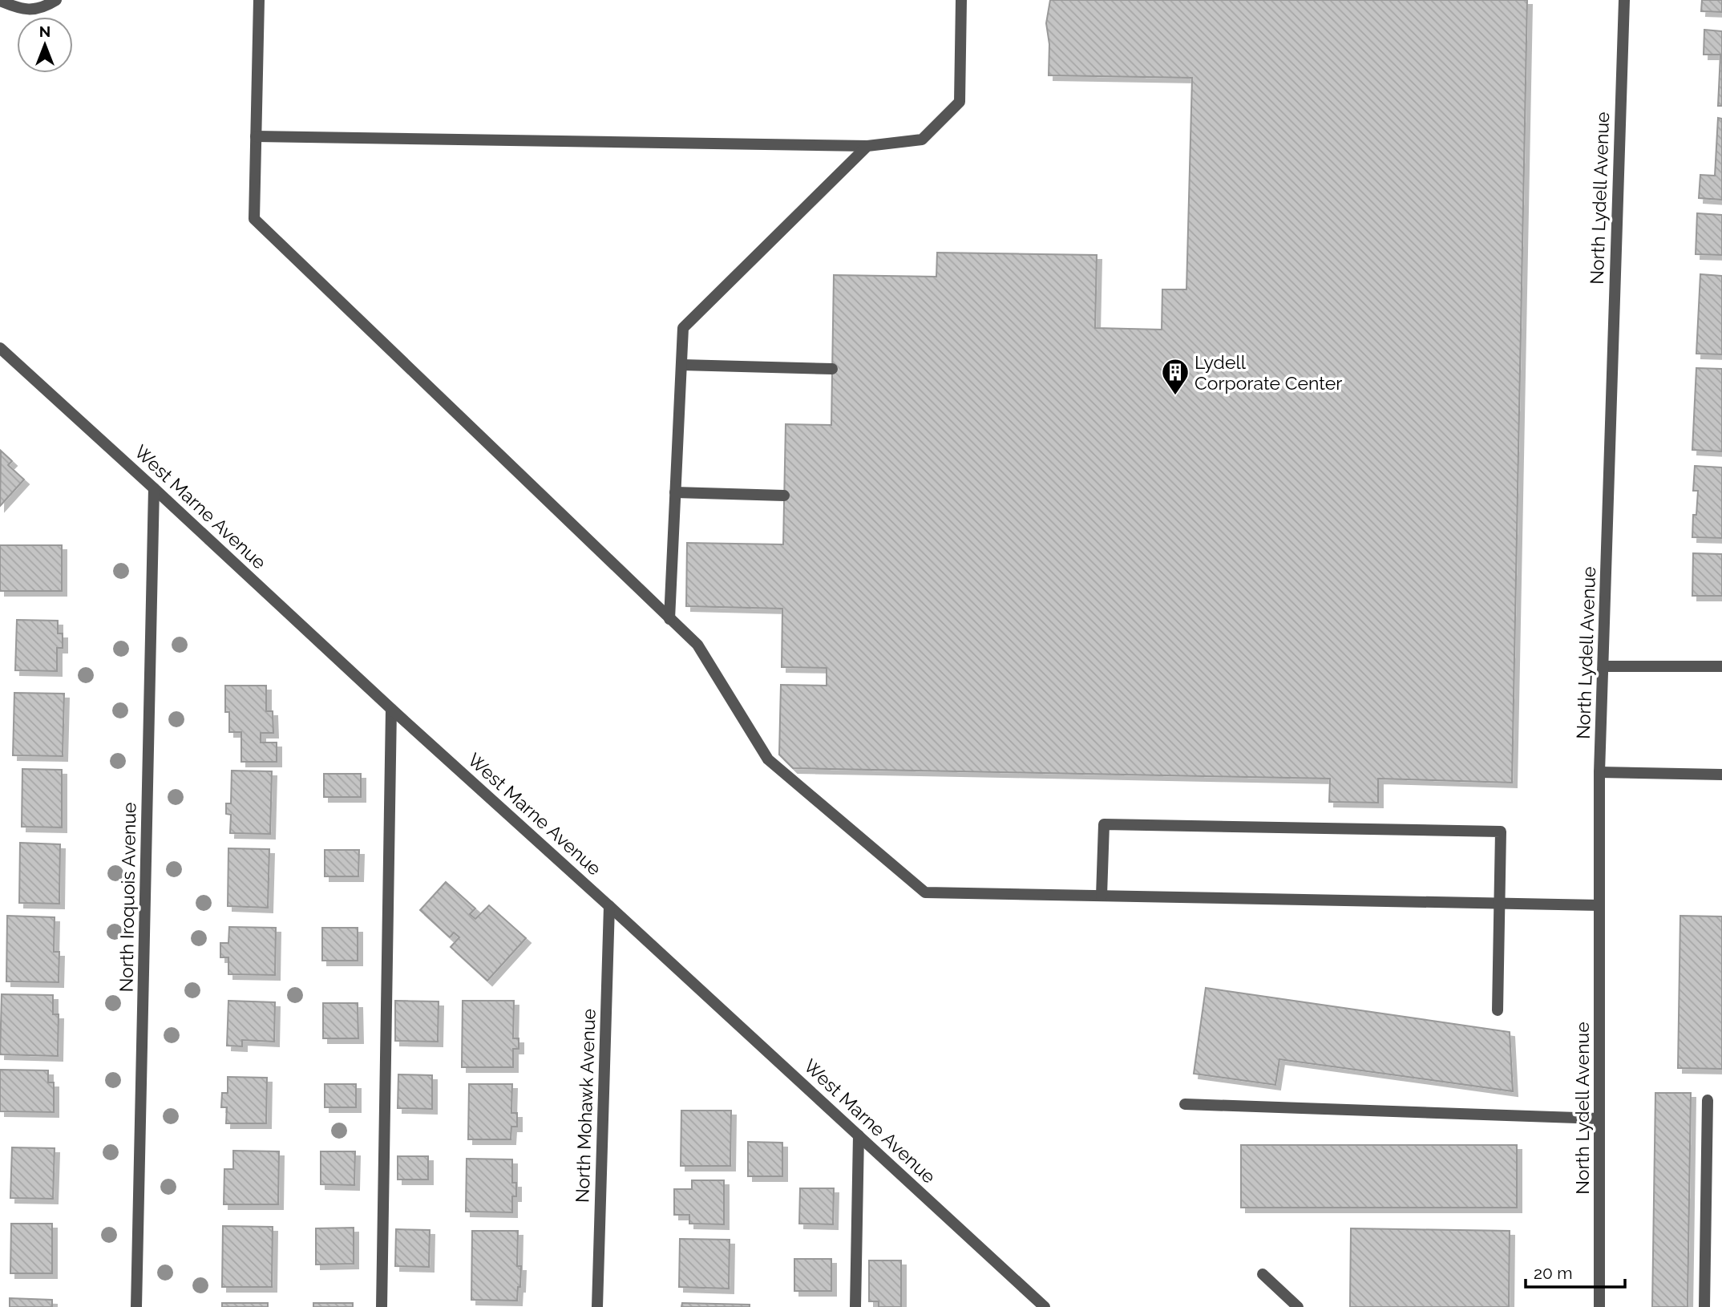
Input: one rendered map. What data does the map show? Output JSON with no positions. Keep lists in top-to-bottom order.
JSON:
{
  "streets": {
    "street": [
      "North Lydell Avenue",
      "West Marne Avenue",
      "North Iroquois Avenue",
      "North Mohawk Avenue"
    ]
  },
  "crossings": [
    ["West Marne Avenue", "North Iroquois Avenue"],
    ["West Marne Avenue", "North Mohawk Avenue"]
  ],
  "places": {
    "building": ["Lydell Corporate Center"]
  },
  "scale_bar": "20 m",
  "north": "top"
}
